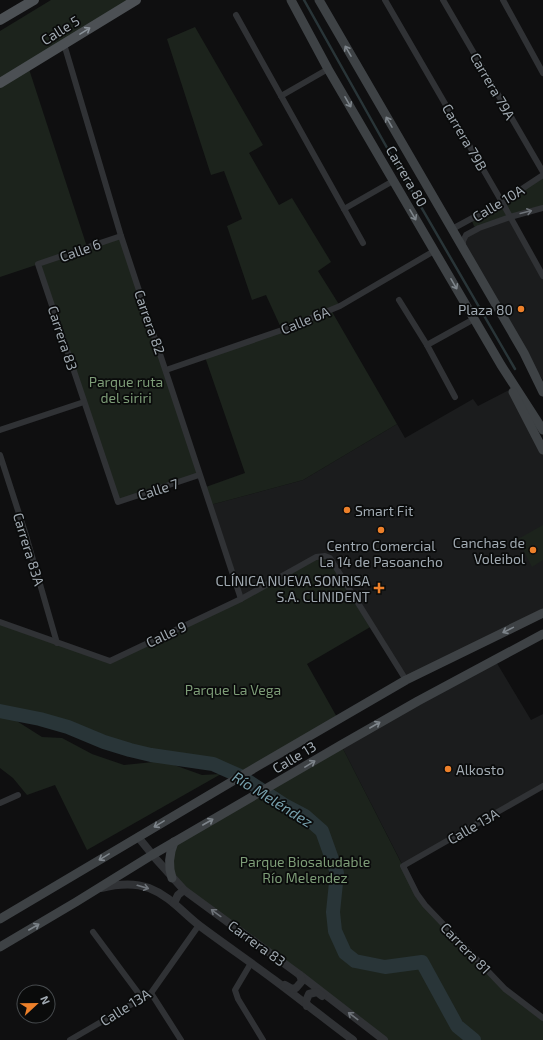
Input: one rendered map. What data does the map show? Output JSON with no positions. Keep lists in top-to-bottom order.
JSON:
{
  "streets": {
    "main road": ["Calle 5", "Carrera 80", "Calle 13"],
    "street": [
      "Carrera 79A",
      "Carrera 79B",
      "Calle 10A",
      "Calle 6",
      "Calle 6A",
      "Carrera 82",
      "Carrera 83",
      "Calle 7",
      "Carrera 83A",
      "Calle 9",
      "Calle 13A",
      "Carrera 81"
    ]
  },
  "crossings": [
    ["Calle 5", "Carrera 82"],
    ["Carrera 79A", "Calle 10A"],
    ["Carrera 79B", "Calle 10A"],
    ["Carrera 80", "Calle 10A"],
    ["Carrera 80", "Calle 6A"],
    ["Calle 6", "Carrera 82"],
    ["Calle 6", "Carrera 83"],
    ["Calle 6A", "Carrera 82"],
    ["Carrera 82", "Calle 7"],
    ["Carrera 82", "Calle 9"],
    ["Carrera 83", "Calle 7"],
    ["Carrera 83", "Calle 13"],
    ["Carrera 83", "Calle 13A"],
    ["Carrera 83A", "Calle 9"],
    ["Calle 9", "Calle 13"],
    ["Calle 13A", "Carrera 81"]
  ],
  "one_way": ["Calle 5"],
  "water": ["Río Meléndez"],
  "parks": ["Parque ruta del siriri", "Parque La Vega", "Parque Biosaludable Río Melendez"],
  "places": {
    "other": [
      "Plaza 80",
      "Smart Fit",
      "Centro Comercial La 14 de Pasoancho",
      "Canchas de Voleibol",
      "Alkosto"
    ],
    "health": ["CLÍNICA NUEVA SONRISA S.A. CLINIDENT"]
  },
  "north": "right"
}
